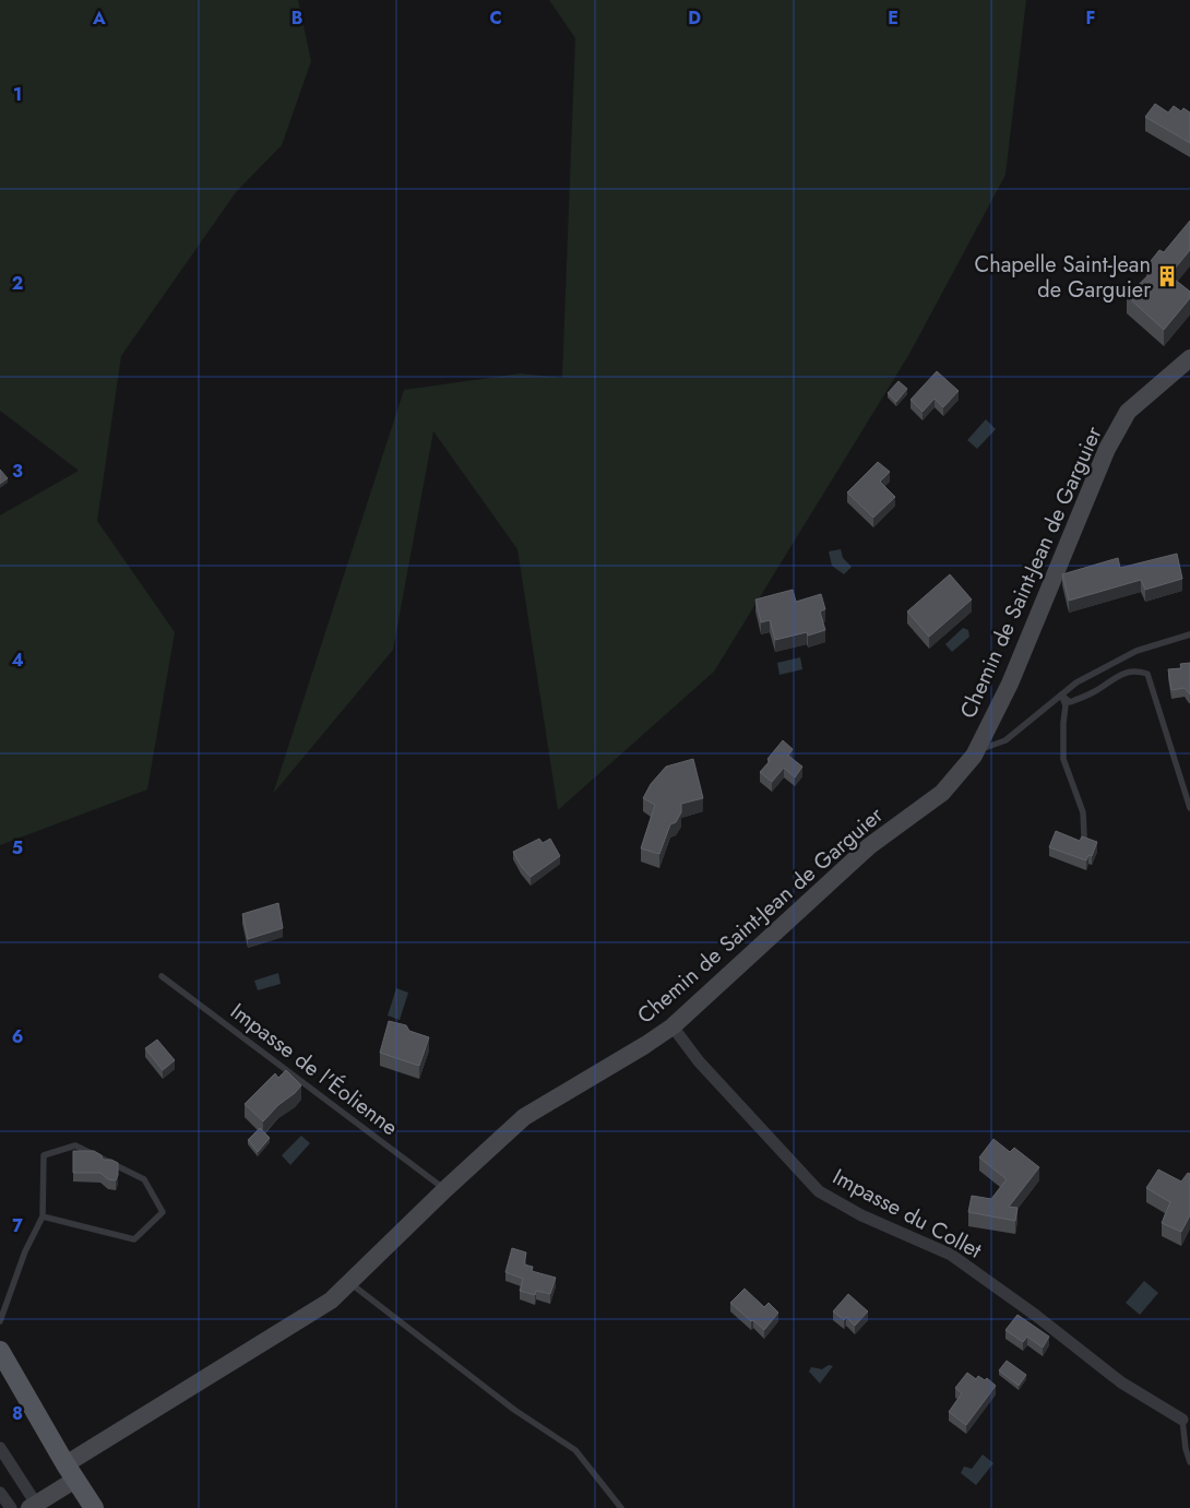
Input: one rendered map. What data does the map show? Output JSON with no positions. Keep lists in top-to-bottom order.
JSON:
{
  "streets": {
    "street": ["Chemin de Saint-Jean de Garguier", "Impasse du Collet"],
    "lane": ["Impasse de l'Éolienne"]
  },
  "crossings": [
    ["Chemin de Saint-Jean de Garguier", "Impasse de l'Éolienne"],
    ["Chemin de Saint-Jean de Garguier", "Impasse du Collet"]
  ],
  "places": {
    "building": ["Chapelle Saint-Jean de Garguier"]
  },
  "grid": {
    "columns": [
      "A",
      "B",
      "C",
      "D",
      "E",
      "F"
    ],
    "rows": [
      "1",
      "2",
      "3",
      "4",
      "5",
      "6",
      "7",
      "8"
    ]
  }
}
